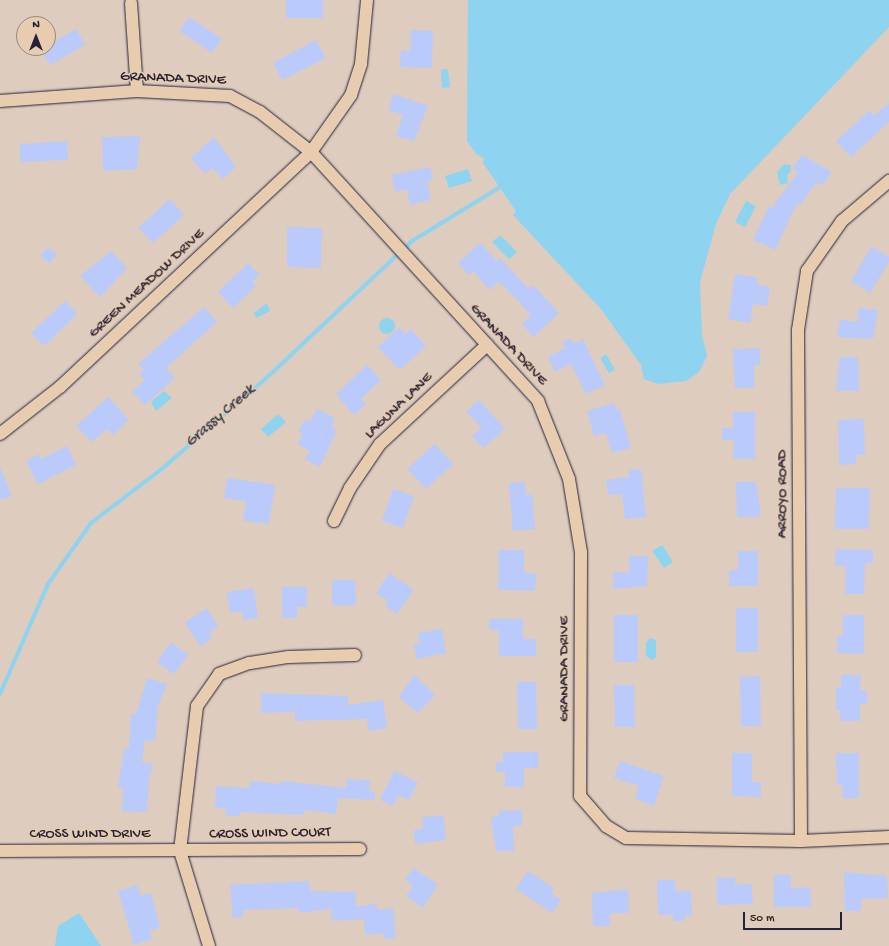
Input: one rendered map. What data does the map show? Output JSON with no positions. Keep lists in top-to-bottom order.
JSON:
{
  "streets": {
    "street": [
      "GRANADA DRIVE",
      "GREEN MEADOW DRIVE",
      "LAGUNA LANE",
      "ARROYO ROAD",
      "CROSS WIND COURT",
      "CROSS WIND DRIVE"
    ]
  },
  "crossings": [
    ["GRANADA DRIVE", "GREEN MEADOW DRIVE"],
    ["GRANADA DRIVE", "LAGUNA LANE"],
    ["GRANADA DRIVE", "ARROYO ROAD"],
    ["CROSS WIND COURT", "CROSS WIND DRIVE"]
  ],
  "water": ["Grassy Creek"],
  "scale_bar": "50 m",
  "north": "top"
}
